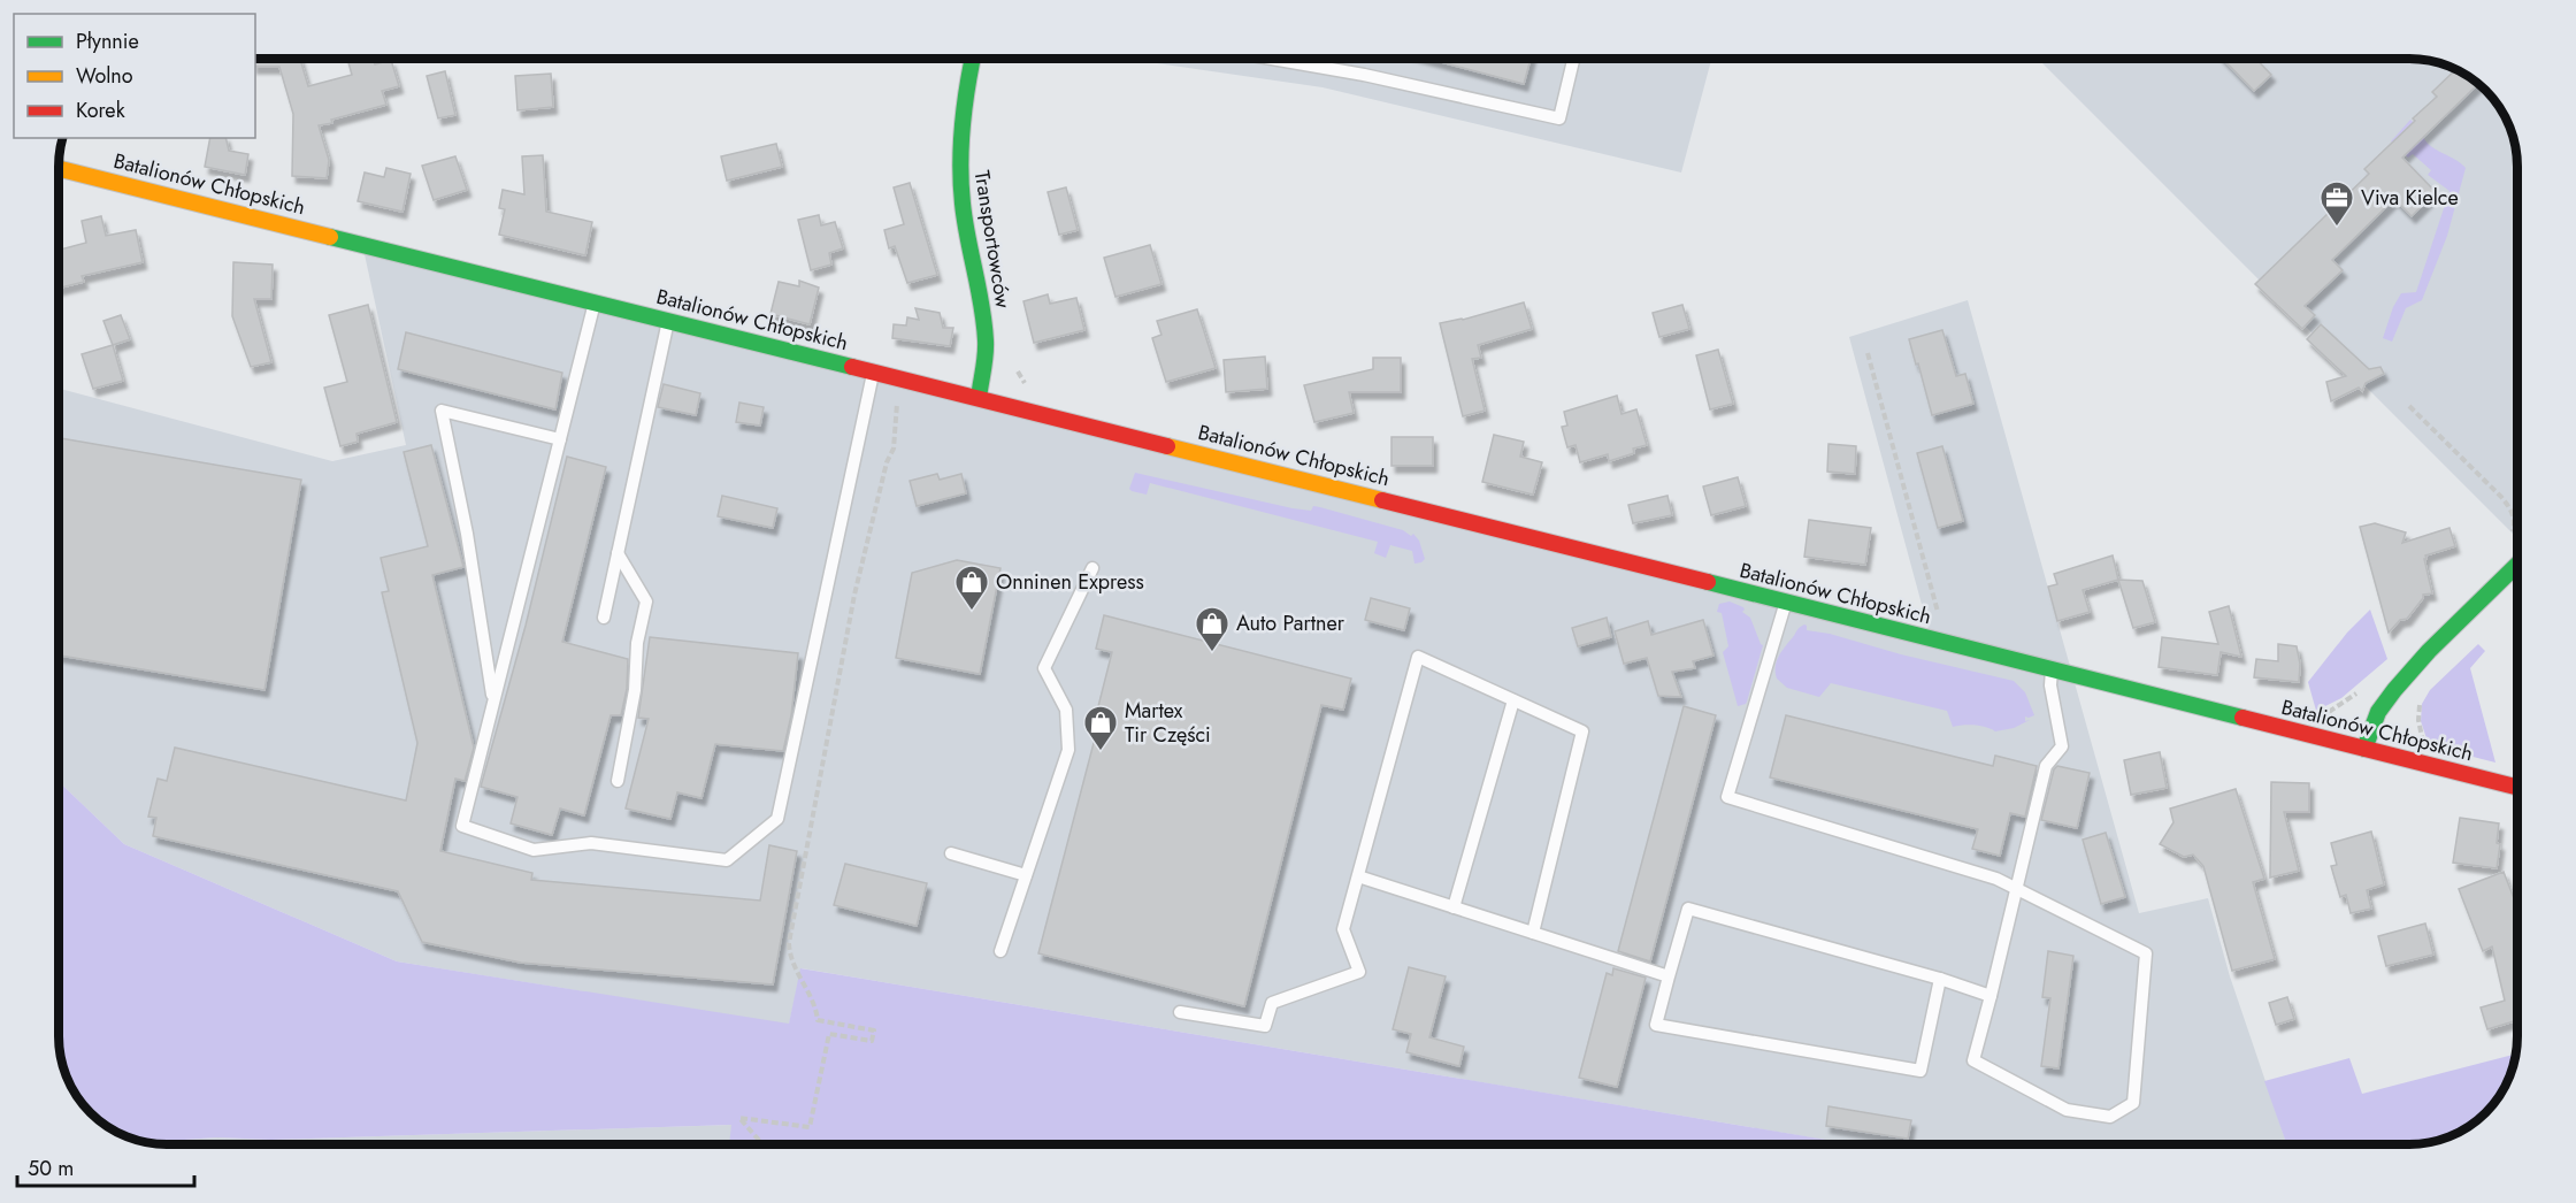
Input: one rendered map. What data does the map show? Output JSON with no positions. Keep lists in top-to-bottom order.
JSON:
{
  "streets": {
    "street": ["Batalionów Chłopskich", "Transportowców"]
  },
  "crossings": [
    ["Batalionów Chłopskich", "Transportowców"]
  ],
  "places": {
    "office": ["Viva Kielce"],
    "shop": ["Onninen Express", "Auto Partner", "Martex Tir Części"]
  },
  "legend": ["Płynnie", "Wolno", "Korek"],
  "scale_bar": "50 m"
}
